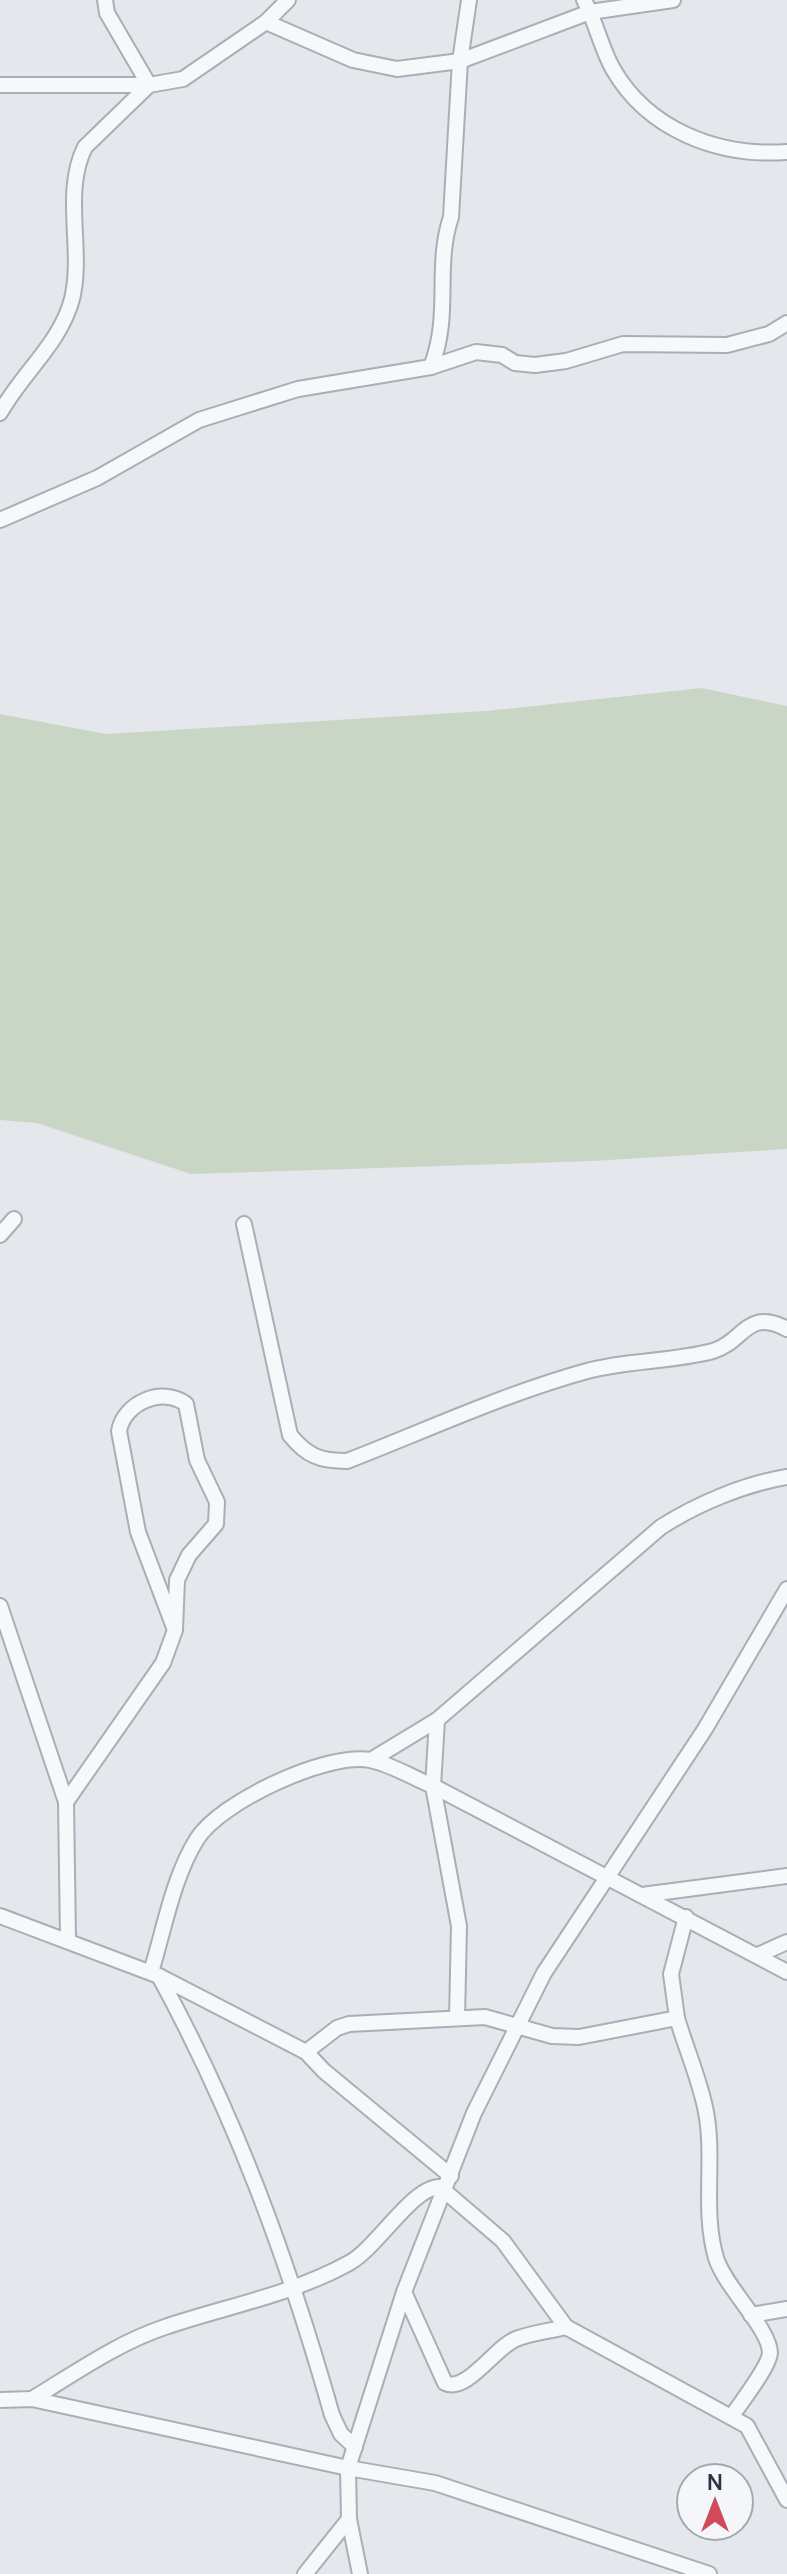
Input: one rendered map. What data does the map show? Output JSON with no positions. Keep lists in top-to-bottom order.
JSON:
{
  "north": "top"
}
